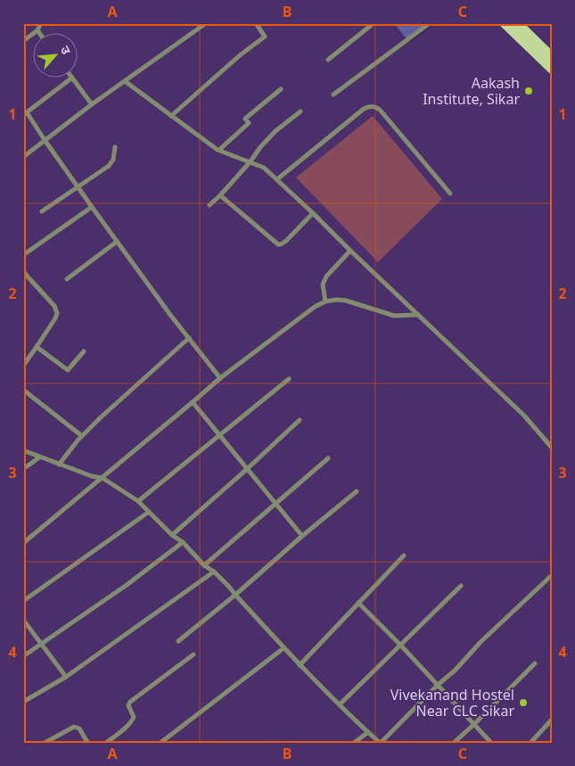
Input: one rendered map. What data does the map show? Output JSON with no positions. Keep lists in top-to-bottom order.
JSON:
{
  "places": ["Aakash Institute, Sikar", "Vivekanand Hostel Near CLC Sikar"],
  "north": "top right",
  "grid": {
    "columns": ["A", "B", "C"],
    "rows": [
      "1",
      "2",
      "3",
      "4"
    ]
  }
}
